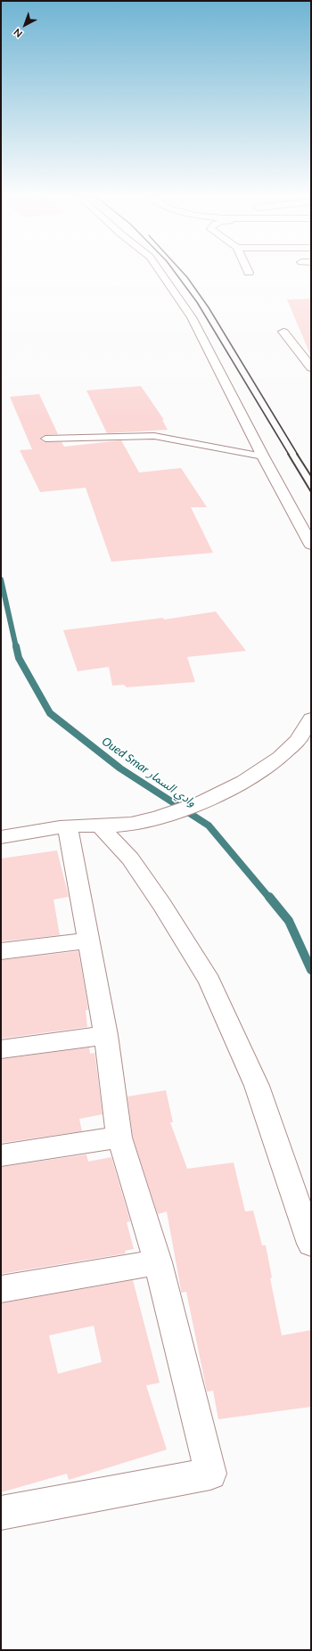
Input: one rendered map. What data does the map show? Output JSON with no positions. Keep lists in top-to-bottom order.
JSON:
{
  "water": ["Oued Smar وادي السمار"],
  "north": "bottom left"
}
